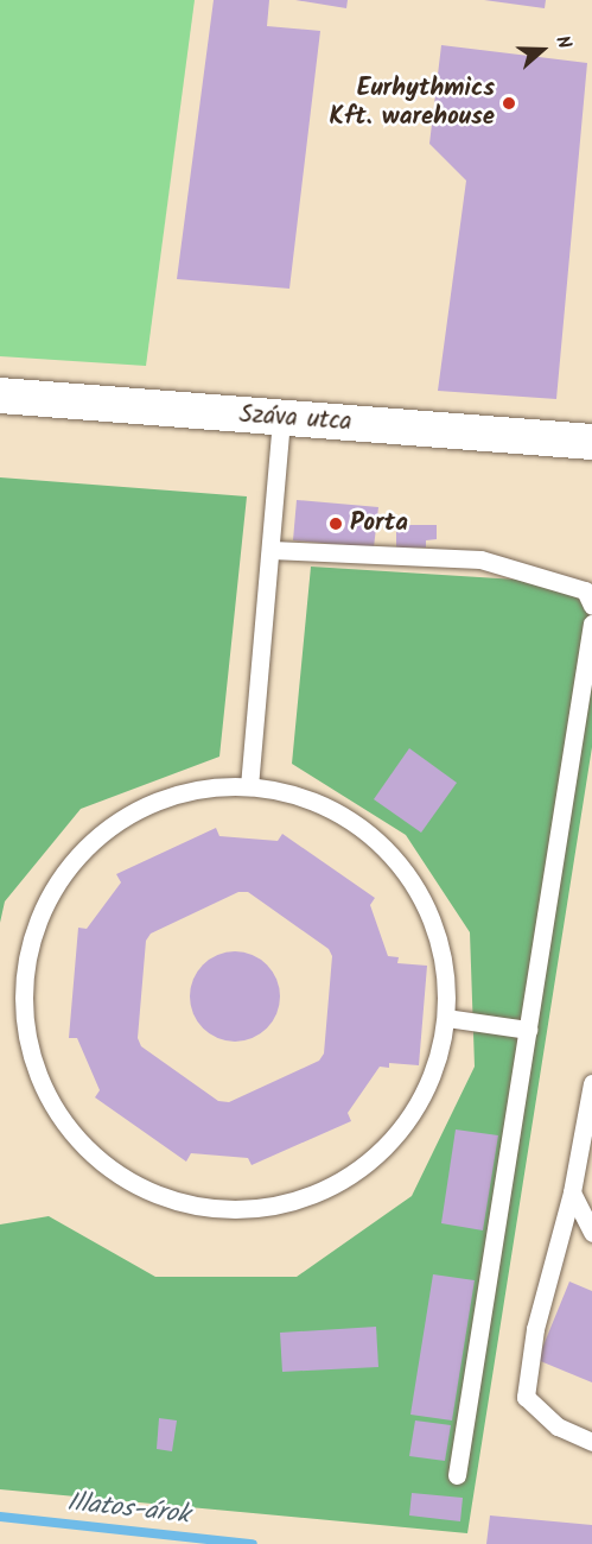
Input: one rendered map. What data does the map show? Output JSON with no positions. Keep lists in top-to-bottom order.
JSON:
{
  "streets": {
    "street": ["Száva utca"]
  },
  "water": ["Illatos-árok"],
  "places": ["Eurhythmics Kft. warehouse", "Porta"],
  "north": "right"
}
